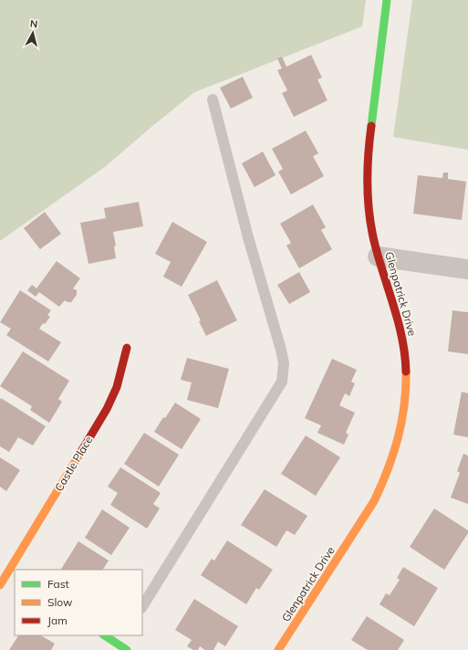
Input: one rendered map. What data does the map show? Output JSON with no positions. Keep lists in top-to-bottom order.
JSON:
{
  "streets": {
    "street": ["Glenpatrick Drive", "Castle Place"]
  },
  "legend": ["Fast", "Slow", "Jam"],
  "north": "top"
}
